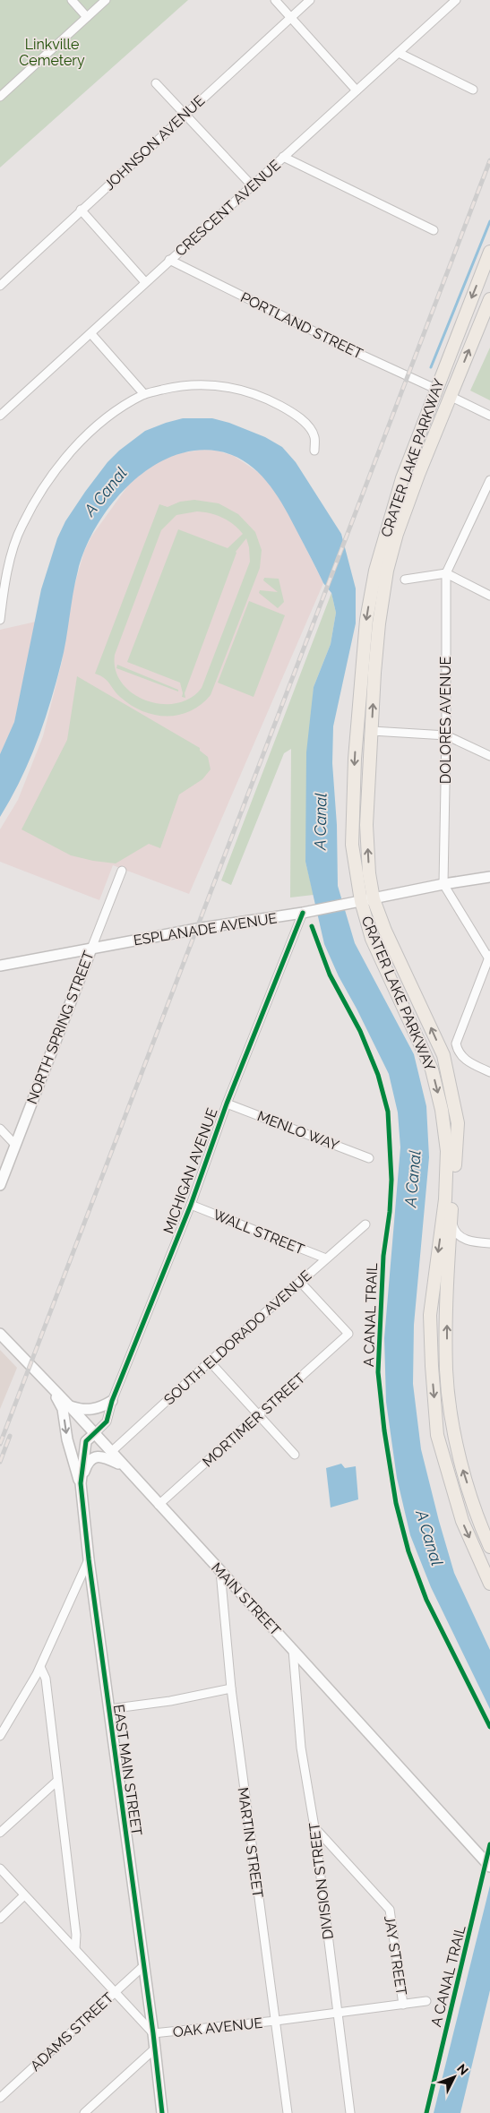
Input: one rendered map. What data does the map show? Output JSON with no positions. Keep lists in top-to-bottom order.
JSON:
{
  "streets": {
    "main road": ["CRATER LAKE PARKWAY"],
    "street": [
      "JOHNSON AVENUE",
      "CRESCENT AVENUE",
      "PORTLAND STREET",
      "DOLORES AVENUE",
      "ESPLANADE AVENUE",
      "NORTH SPRING STREET",
      "MENLO WAY",
      "MICHIGAN AVENUE",
      "WALL STREET",
      "SOUTH ELDORADO AVENUE",
      "MORTIMER STREET",
      "MAIN STREET",
      "EAST MAIN STREET",
      "MARTIN STREET",
      "DIVISION STREET",
      "JAY STREET",
      "OAK AVENUE",
      "ADAMS STREET"
    ],
    "cycle path": ["A CANAL TRAIL"]
  },
  "crossings": [
    ["CRESCENT AVENUE", "PORTLAND STREET"],
    ["PORTLAND STREET", "CRATER LAKE PARKWAY"],
    ["CRATER LAKE PARKWAY", "ESPLANADE AVENUE"],
    ["DOLORES AVENUE", "ESPLANADE AVENUE"],
    ["ESPLANADE AVENUE", "NORTH SPRING STREET"],
    ["ESPLANADE AVENUE", "MICHIGAN AVENUE"],
    ["MENLO WAY", "MICHIGAN AVENUE"],
    ["MICHIGAN AVENUE", "WALL STREET"],
    ["MICHIGAN AVENUE", "MAIN STREET"],
    ["MICHIGAN AVENUE", "EAST MAIN STREET"],
    ["WALL STREET", "SOUTH ELDORADO AVENUE"],
    ["SOUTH ELDORADO AVENUE", "MORTIMER STREET"],
    ["SOUTH ELDORADO AVENUE", "MAIN STREET"],
    ["MORTIMER STREET", "MAIN STREET"],
    ["MAIN STREET", "EAST MAIN STREET"],
    ["MAIN STREET", "MARTIN STREET"],
    ["MAIN STREET", "DIVISION STREET"],
    ["EAST MAIN STREET", "OAK AVENUE"],
    ["EAST MAIN STREET", "ADAMS STREET"],
    ["MARTIN STREET", "OAK AVENUE"],
    ["DIVISION STREET", "JAY STREET"],
    ["DIVISION STREET", "OAK AVENUE"],
    ["JAY STREET", "OAK AVENUE"],
    ["OAK AVENUE", "ADAMS STREET"]
  ],
  "water": ["A Canal"],
  "parks": ["Linkville Cemetery"],
  "north": "top right"
}
